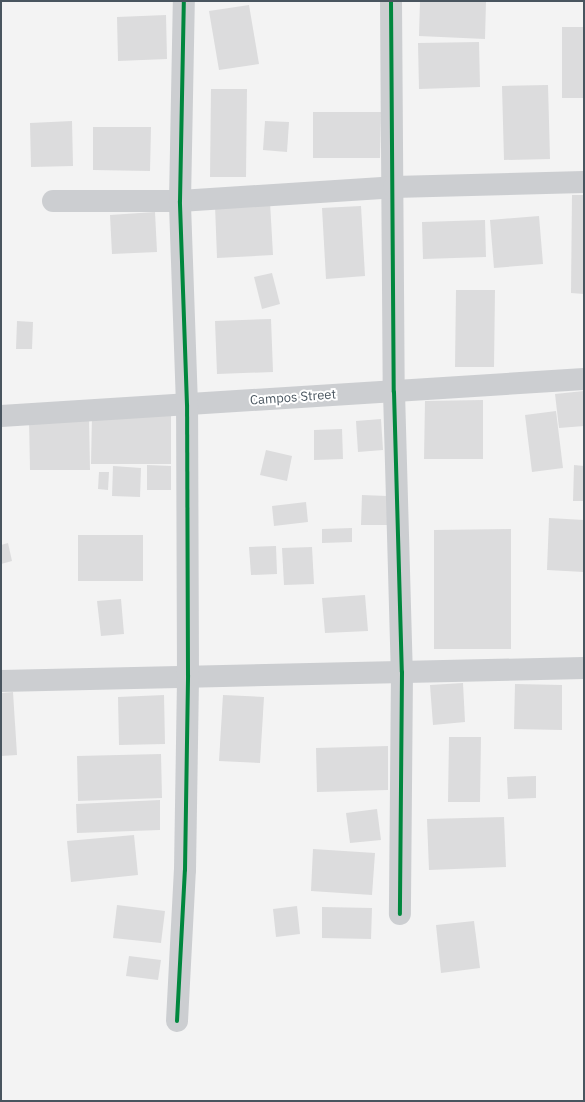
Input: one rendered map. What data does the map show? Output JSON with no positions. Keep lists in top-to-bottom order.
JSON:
{
  "streets": {
    "street": ["Campos Street"]
  }
}
